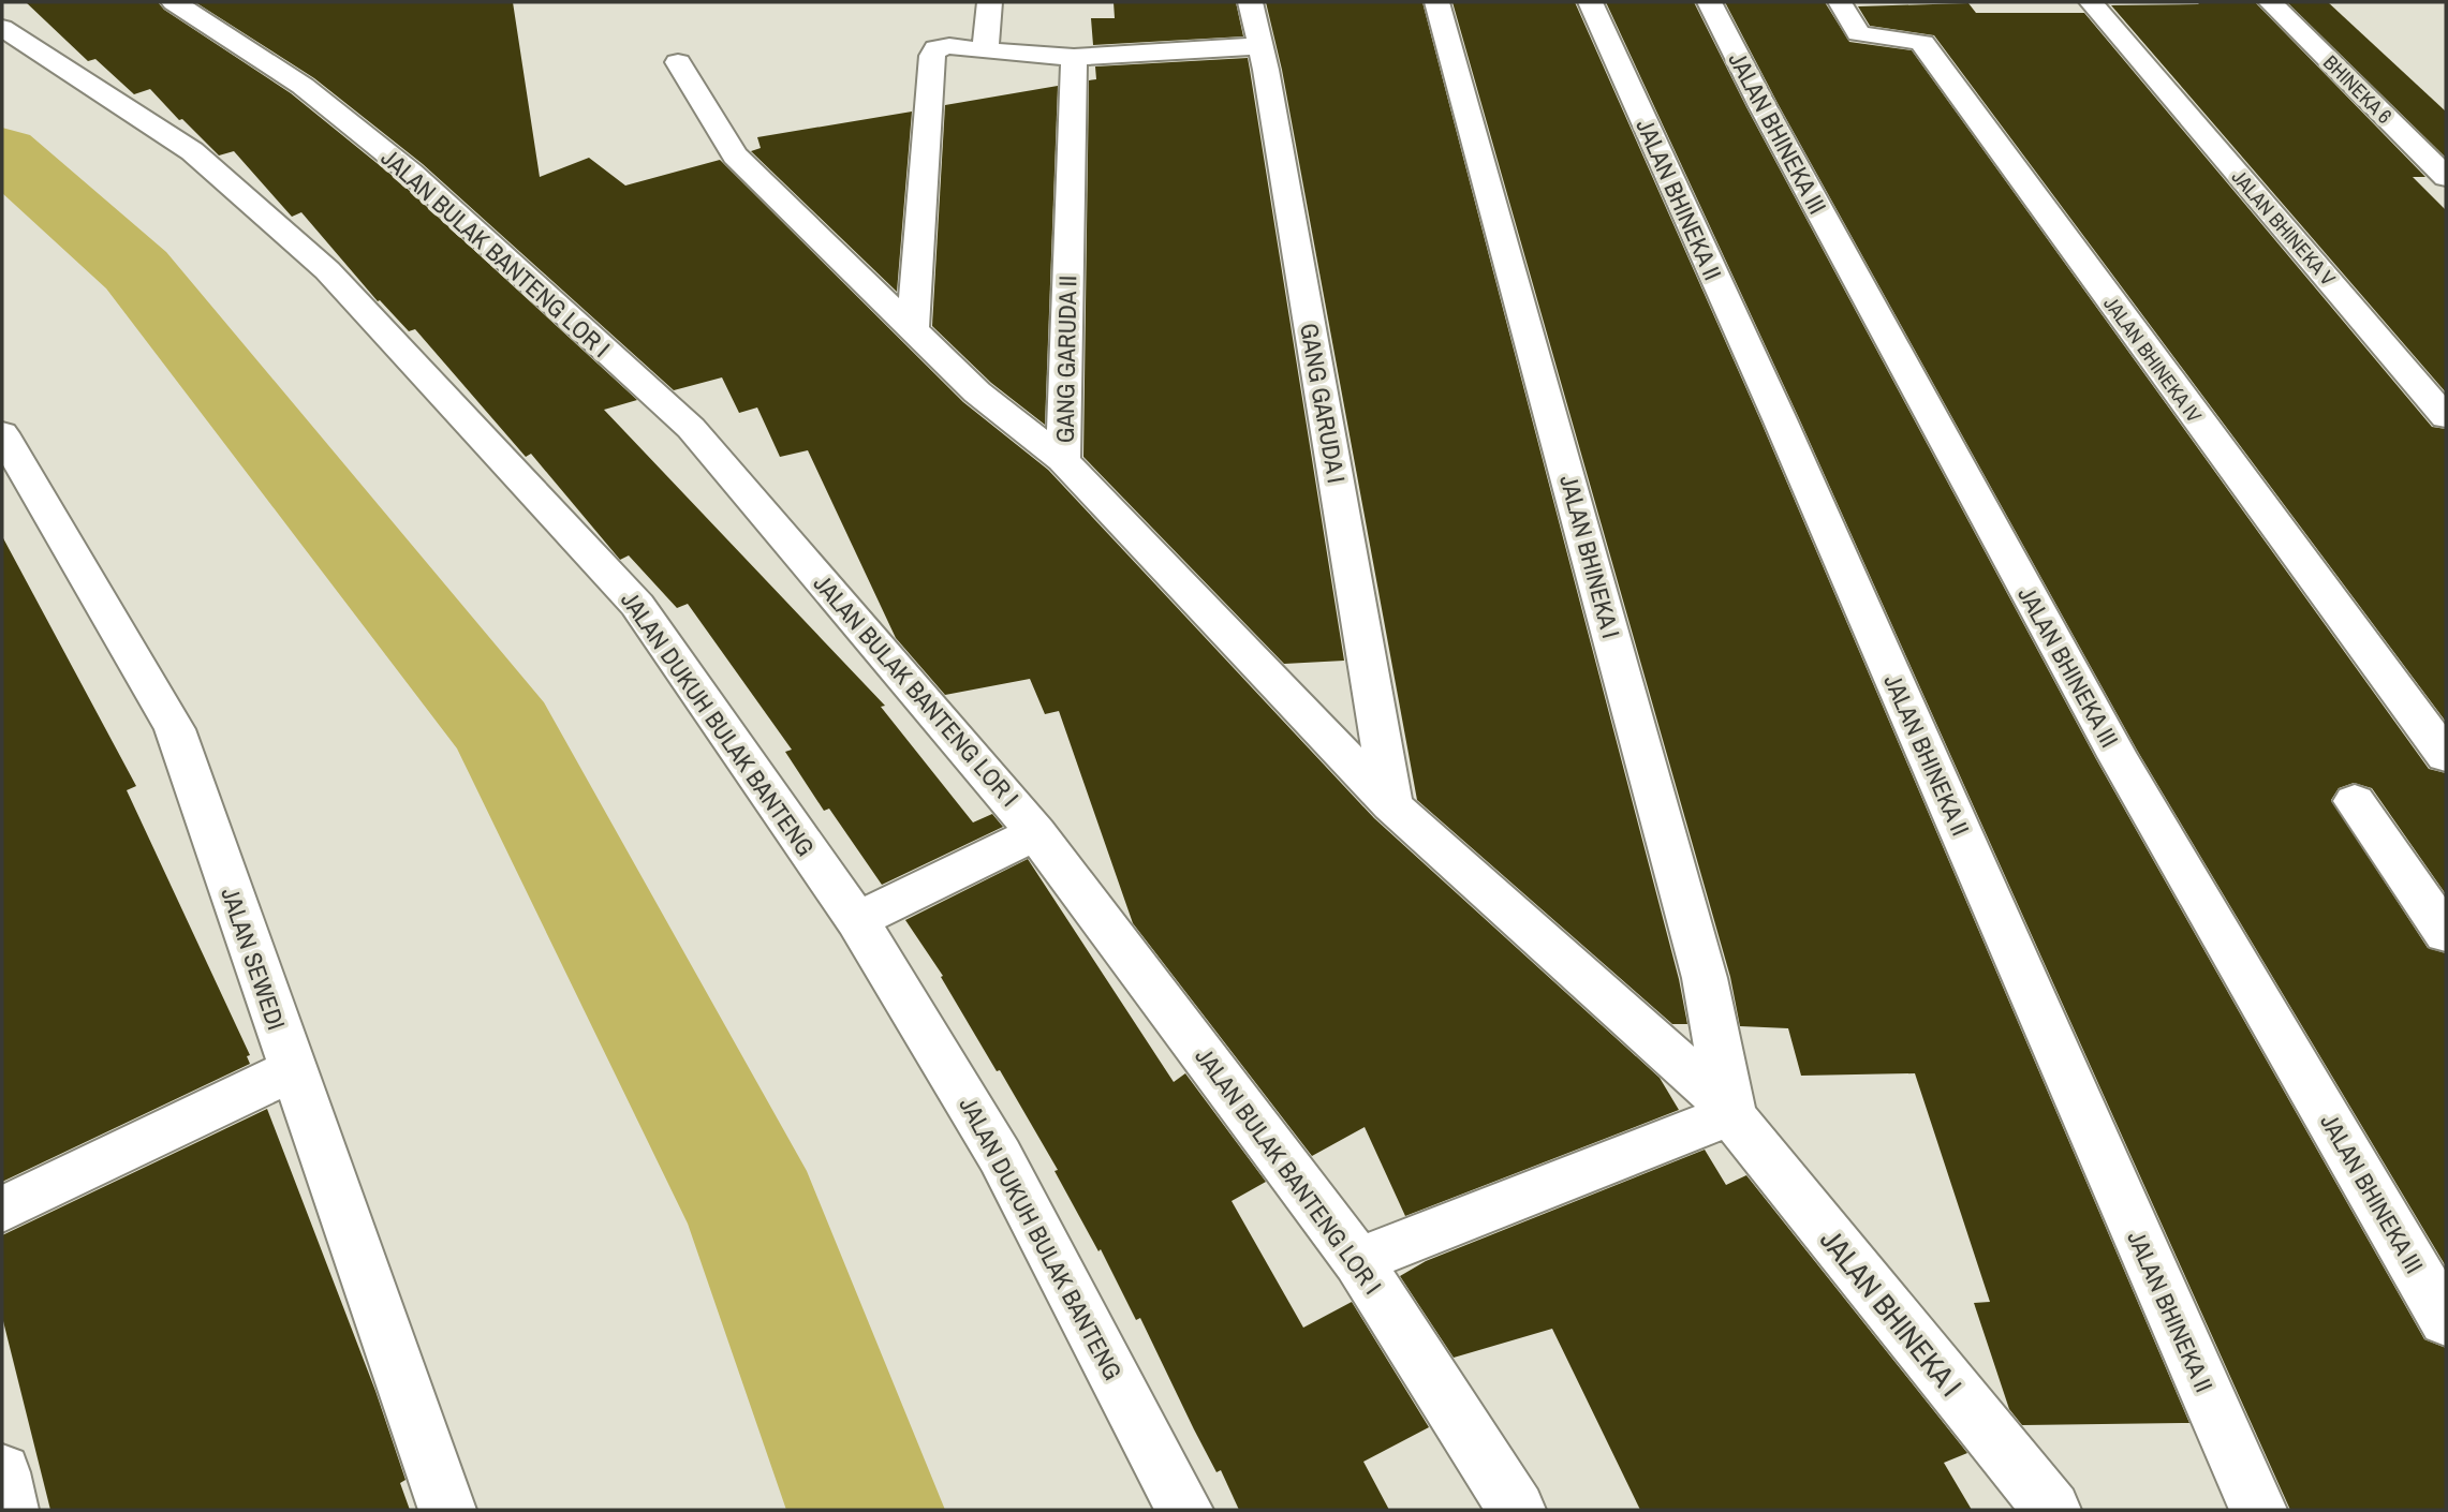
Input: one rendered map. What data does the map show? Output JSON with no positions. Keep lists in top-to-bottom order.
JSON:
{
  "streets": {
    "street": [
      "BHINEKA 6",
      "JALAN BHINEKA III",
      "JALAN BHINEKA II",
      "JALAN BHINEKA V",
      "JALAN BULAK BANTENG LOR I",
      "GANG GARUDA II",
      "JALAN BHINEKA IV",
      "GANG GARUDA I",
      "JALAN BHINEKA I",
      "JALAN DUKUH BULAK BANTENG",
      "JALAN SEWEDI"
    ]
  },
  "crossings": [
    ["GANG GARUDA II", "GANG GARUDA I"],
    ["GANG GARUDA II", "JALAN BHINEKA I"],
    ["GANG GARUDA I", "JALAN BHINEKA I"]
  ]
}
